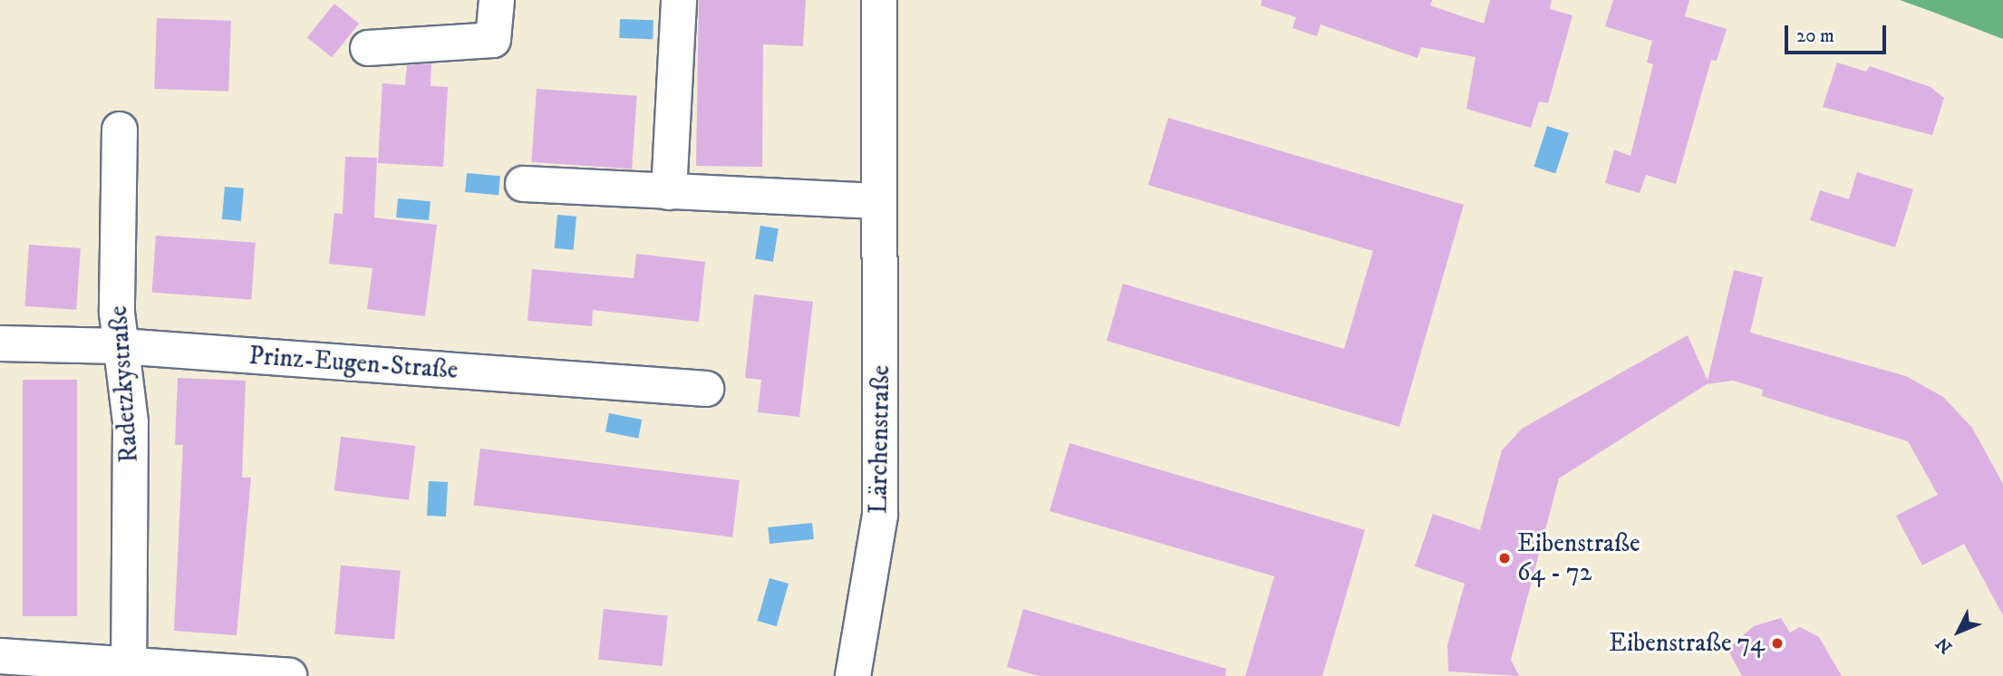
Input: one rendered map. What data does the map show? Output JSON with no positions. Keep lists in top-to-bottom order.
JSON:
{
  "streets": {
    "street": ["Prinz-Eugen-Straße", "Radetzkystraße", "Lärchenstraße"]
  },
  "crossings": [
    ["Prinz-Eugen-Straße", "Radetzkystraße"]
  ],
  "places": ["Eibenstraße 64 - 72", "Eibenstraße 74"],
  "scale_bar": "20 m",
  "north": "bottom left"
}
